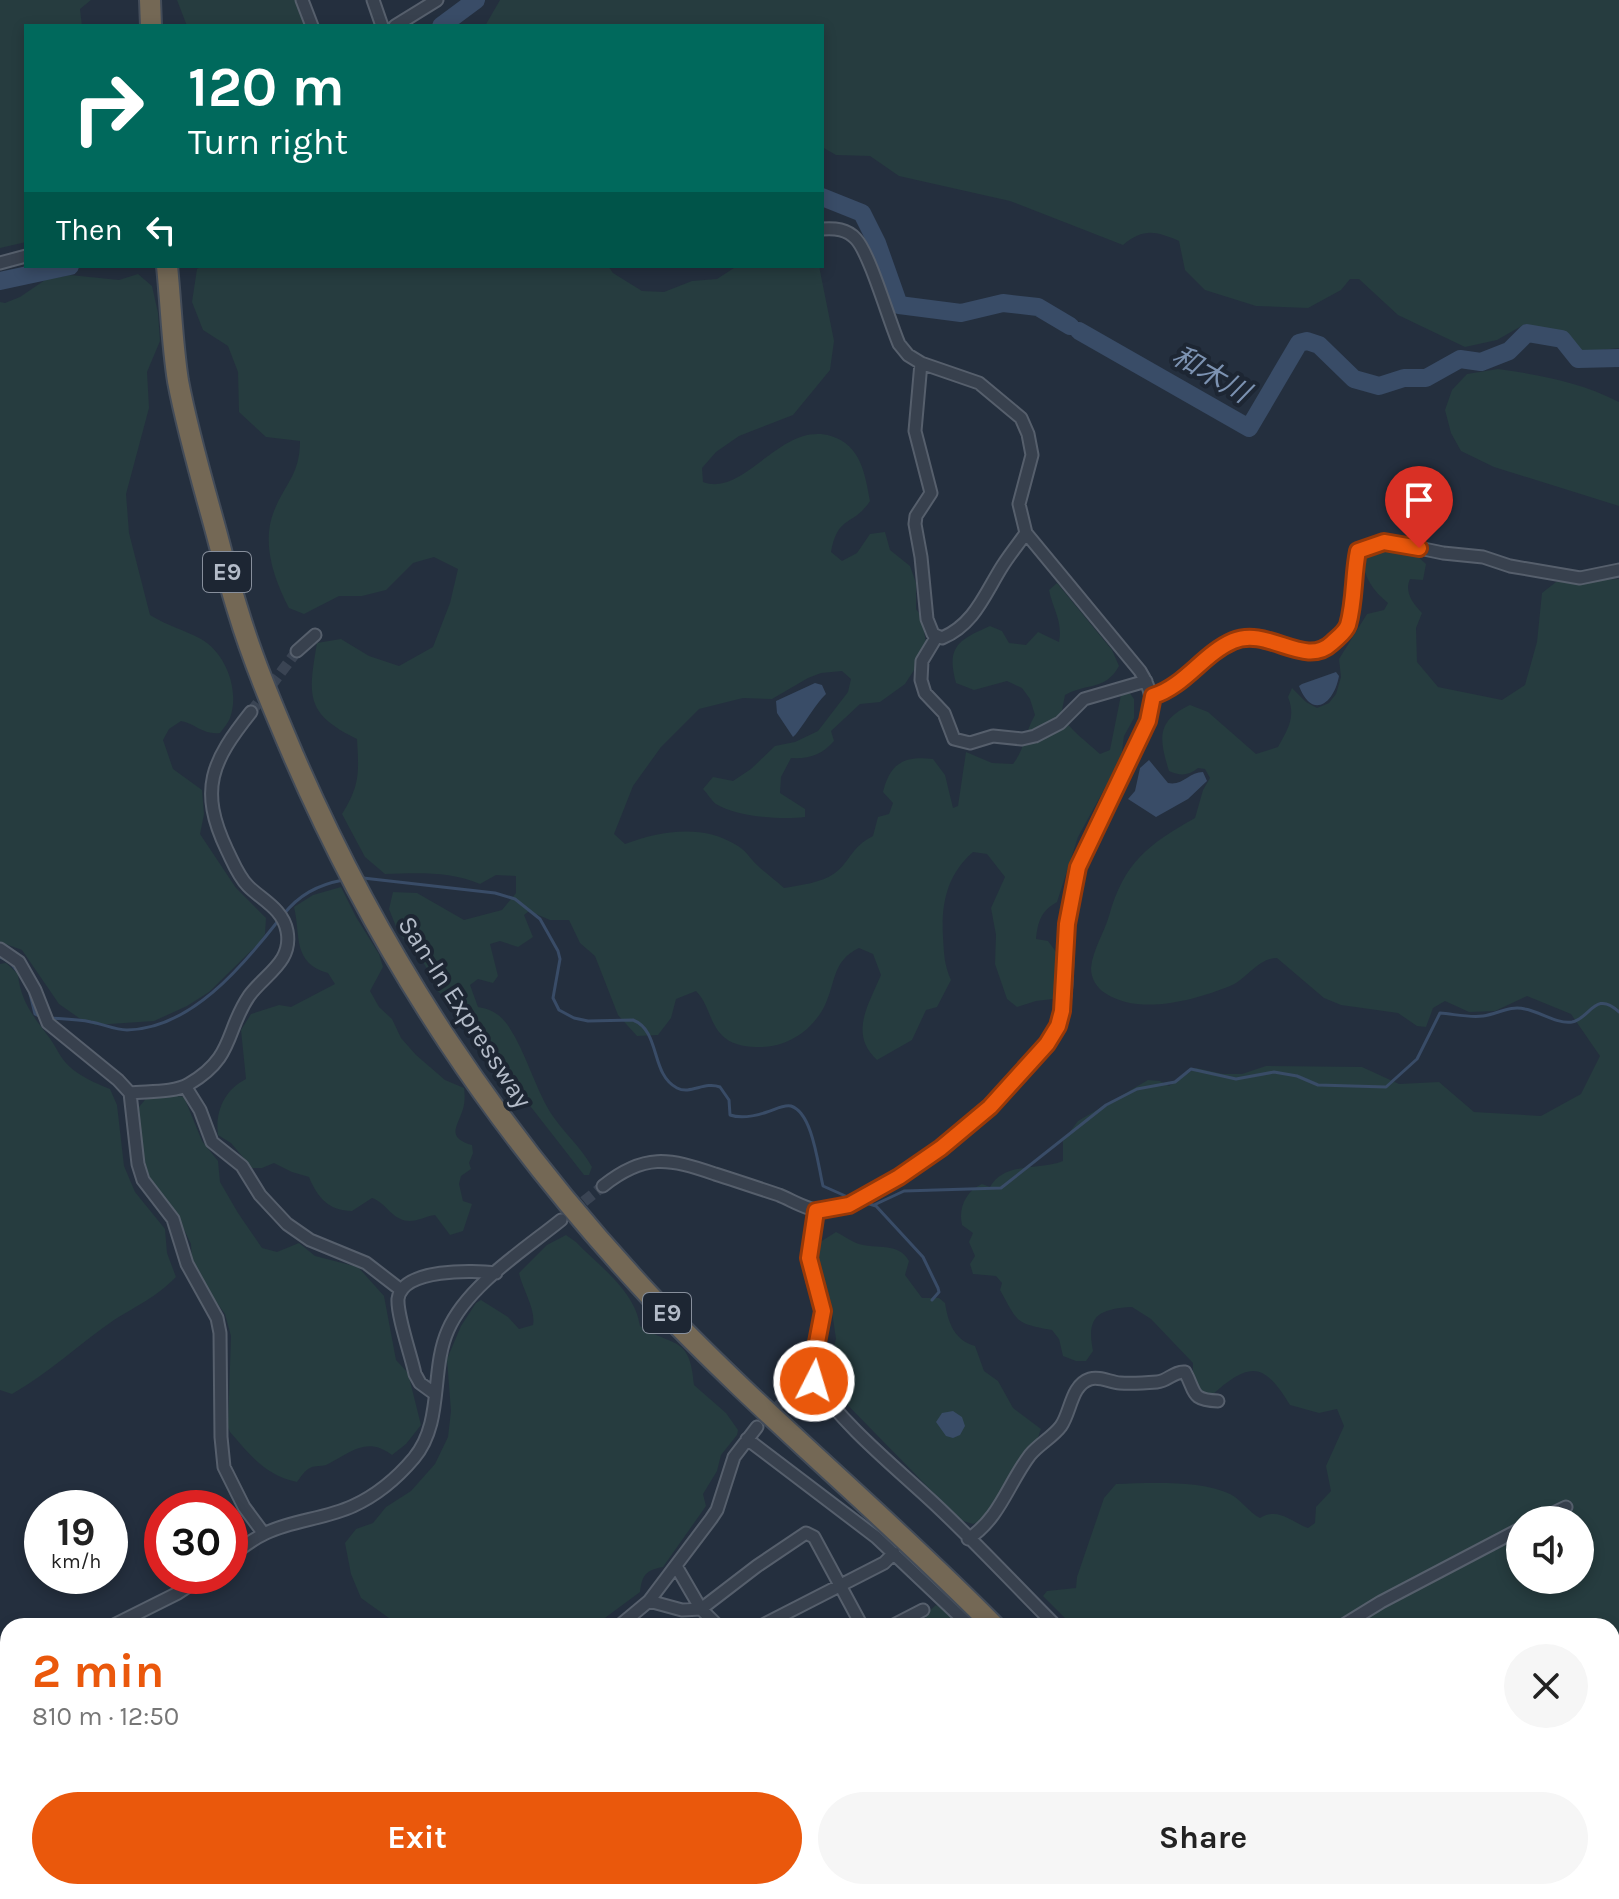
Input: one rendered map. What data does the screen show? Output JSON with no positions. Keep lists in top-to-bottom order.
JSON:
{
  "streets": {
    "highway": ["E9", "San-In Expressway"]
  },
  "water": ["和木川"],
  "page": {
    "turn": ["120 m", "Turn right"],
    "then": "Then",
    "speed": "19 km/h",
    "limit": "30",
    "heading": ["2 min", "810 m · 12:50"],
    "buttons": ["Exit", "Share"]
  }
}
